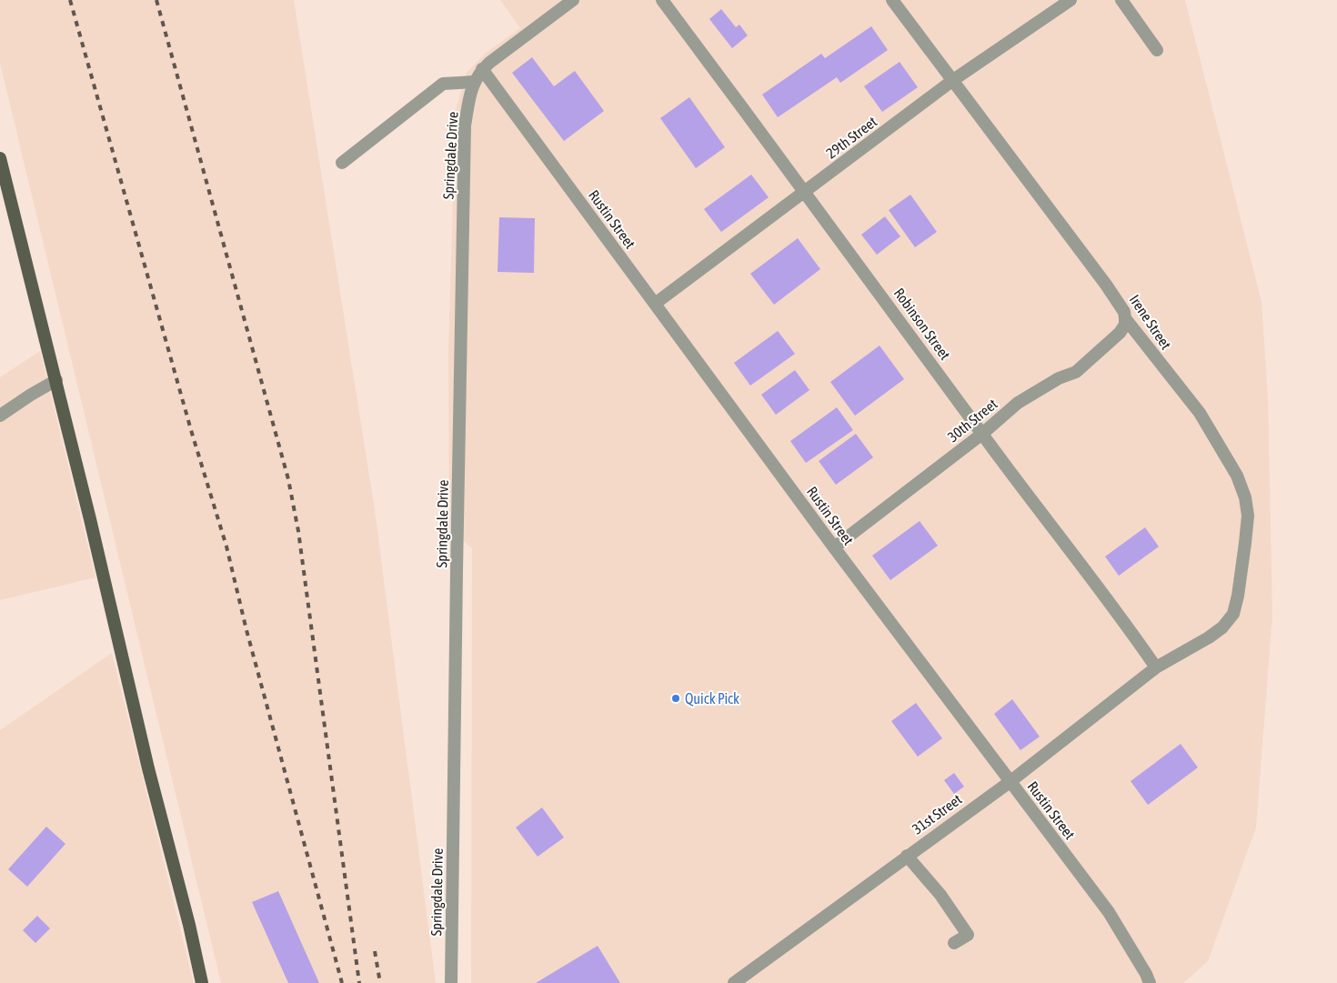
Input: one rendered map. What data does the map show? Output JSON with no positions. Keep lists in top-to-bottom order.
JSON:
{
  "streets": {
    "street": [
      "29th Street",
      "Springdale Drive",
      "Rustin Street",
      "Irene Street",
      "Robinson Street",
      "30th Street",
      "31st Street"
    ]
  },
  "crossings": [
    ["29th Street", "Rustin Street"],
    ["29th Street", "Irene Street"],
    ["29th Street", "Robinson Street"],
    ["Springdale Drive", "Rustin Street"],
    ["Rustin Street", "30th Street"],
    ["Rustin Street", "31st Street"],
    ["Irene Street", "Robinson Street"],
    ["Irene Street", "30th Street"],
    ["Irene Street", "31st Street"],
    ["Robinson Street", "30th Street"],
    ["Robinson Street", "31st Street"]
  ],
  "places": ["Quick Pick"]
}
